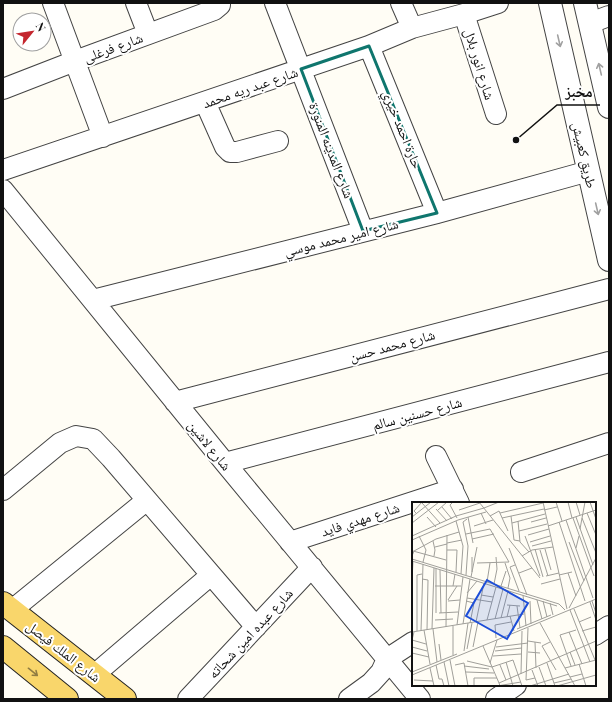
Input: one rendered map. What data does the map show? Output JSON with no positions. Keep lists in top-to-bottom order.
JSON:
{
  "streets": {
    "main road": ["شارع الملك فيصل"],
    "street": [
      "شارع فرغلى",
      "شارع انور بلال",
      "شارع عبد ريه محمد",
      "حارة احمد خيري",
      "شارع المدينه المنورة",
      "طريق كعبيش",
      "شارع امير محمد موسي",
      "شارع محمد حسن",
      "شارع حسنين سالم",
      "شارع لاشين",
      "شارع مهدي فايد",
      "شارع عبده امين شحاته"
    ]
  },
  "crossings": [
    ["شارع انور بلال", "شارع عبد ريه محمد"],
    ["شارع عبد ريه محمد", "حارة احمد خيري"],
    ["شارع عبد ريه محمد", "شارع المدينه المنورة"],
    ["حارة احمد خيري", "شارع امير محمد موسي"],
    ["شارع المدينه المنورة", "شارع امير محمد موسي"],
    ["طريق كعبيش", "شارع امير محمد موسي"],
    ["شارع امير محمد موسي", "شارع لاشين"],
    ["شارع محمد حسن", "شارع لاشين"],
    ["شارع حسنين سالم", "شارع لاشين"],
    ["شارع لاشين", "شارع مهدي فايد"],
    ["شارع لاشين", "شارع عبده امين شحاته"]
  ],
  "places": ["مخبز"],
  "north": "top right"
}
